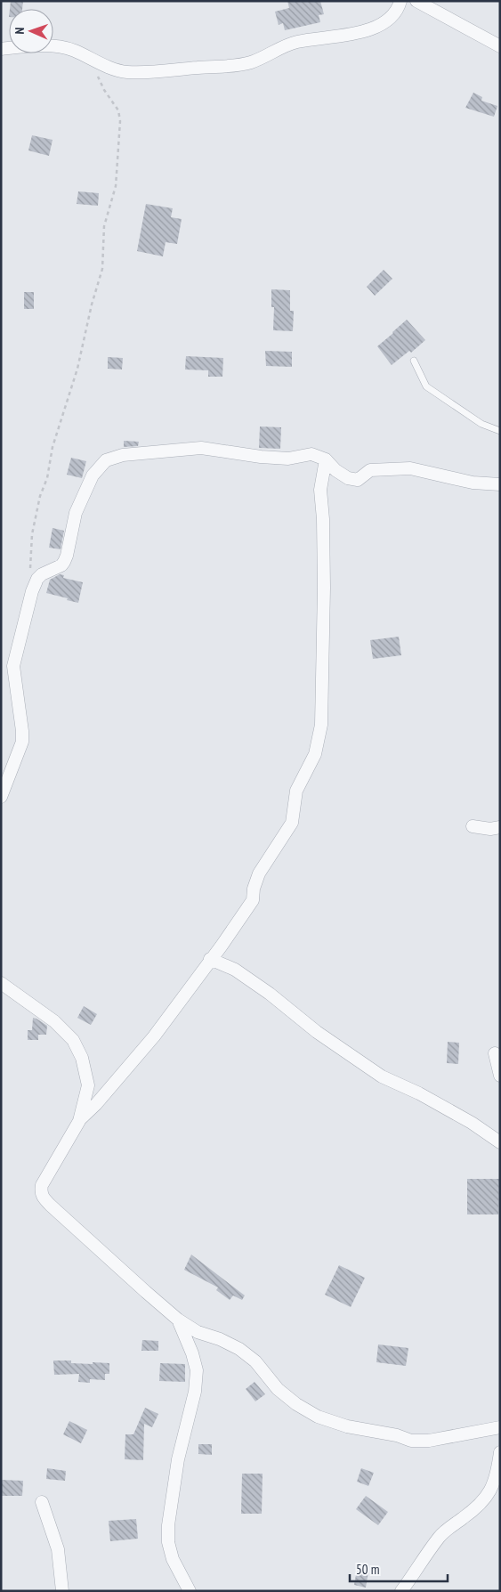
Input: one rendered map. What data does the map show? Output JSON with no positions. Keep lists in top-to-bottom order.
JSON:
{
  "scale_bar": "50 m",
  "north": "left"
}
